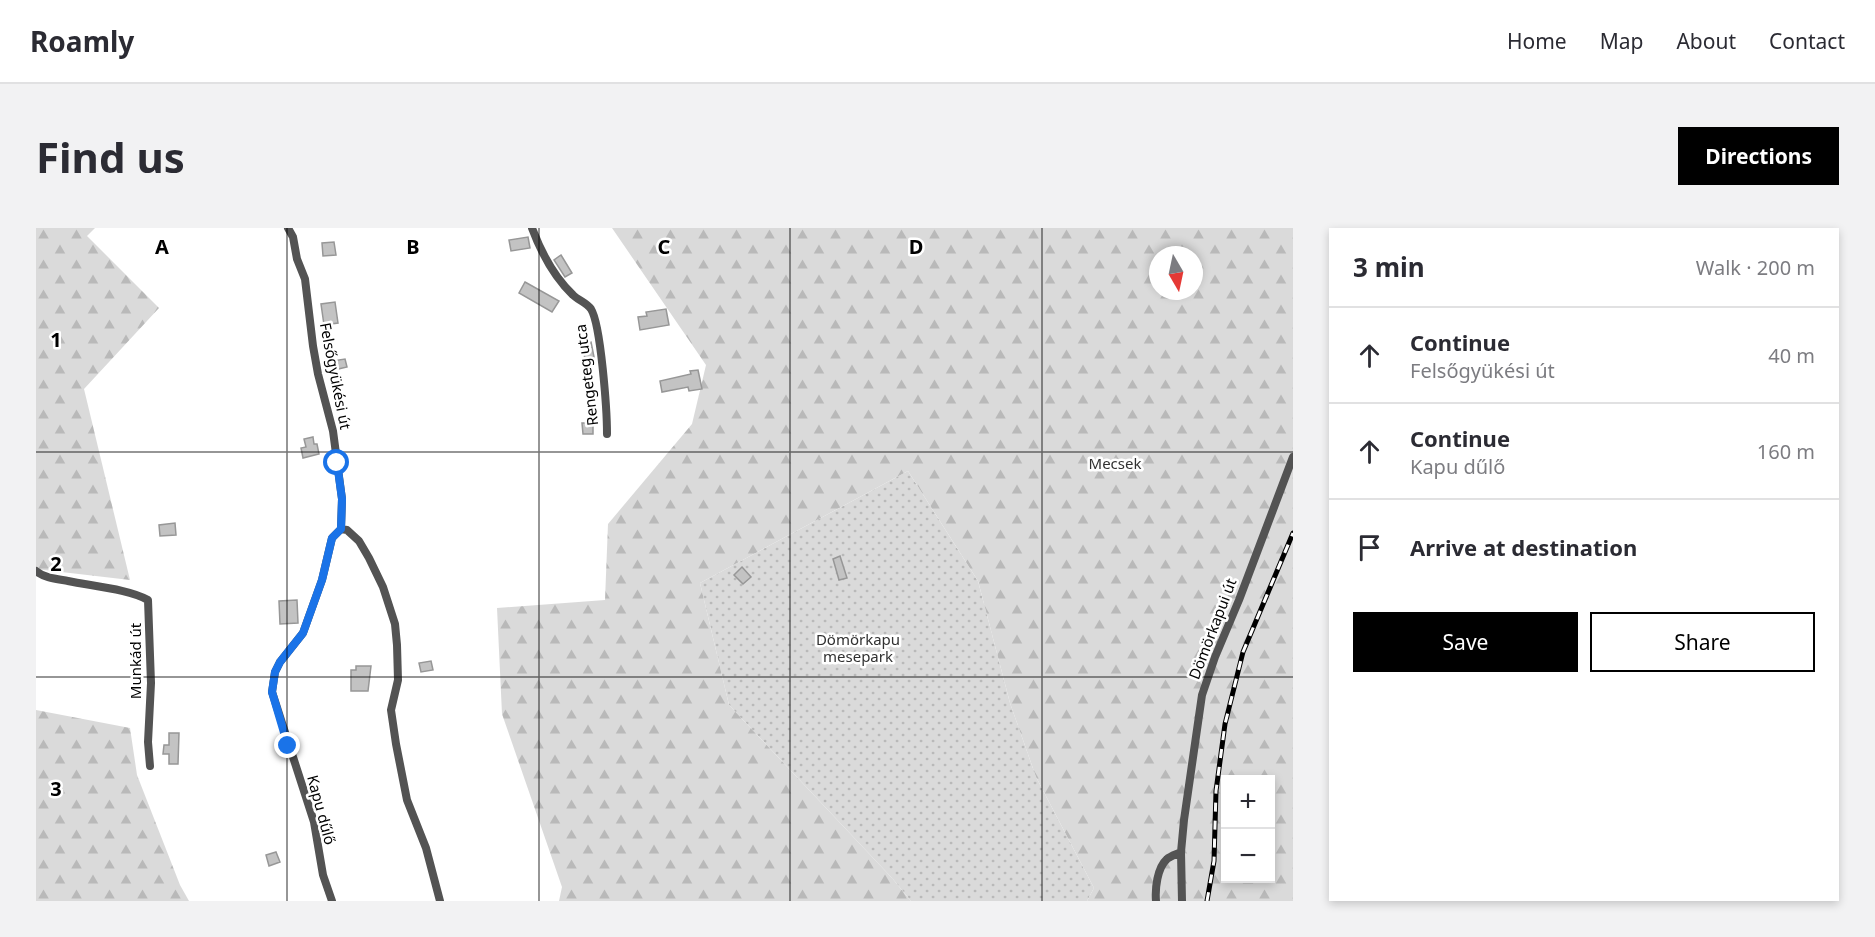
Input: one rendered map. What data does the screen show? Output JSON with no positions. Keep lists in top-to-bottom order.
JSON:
{
  "streets": {
    "street": [
      "Rengeteg utca",
      "Felsőgyükési út",
      "Dömörkapui út",
      "Munkád út",
      "Kapu dűlő"
    ]
  },
  "crossings": [
    ["Felsőgyükési út", "Kapu dűlő"]
  ],
  "parks": ["Mecsek", "Dömörkapu mesepark"],
  "north": "bottom",
  "page": {
    "header": "Roamly",
    "nav": [
      "Home",
      "Map",
      "About",
      "Contact"
    ],
    "buttons": [
      "Directions",
      ["Save", "Share"]
    ],
    "title": "Find us",
    "heading": ["3 min", "Walk · 200 m"],
    "list": [
      ["Continue", "Felsőgyükési út", "40 m"],
      ["Continue", "Kapu dűlő", "160 m"],
      "Arrive at destination"
    ],
    "map_buttons": ["+", "−"]
  },
  "grid": {
    "columns": [
      "A",
      "B",
      "C",
      "D"
    ],
    "rows": ["1", "2", "3"]
  }
}
